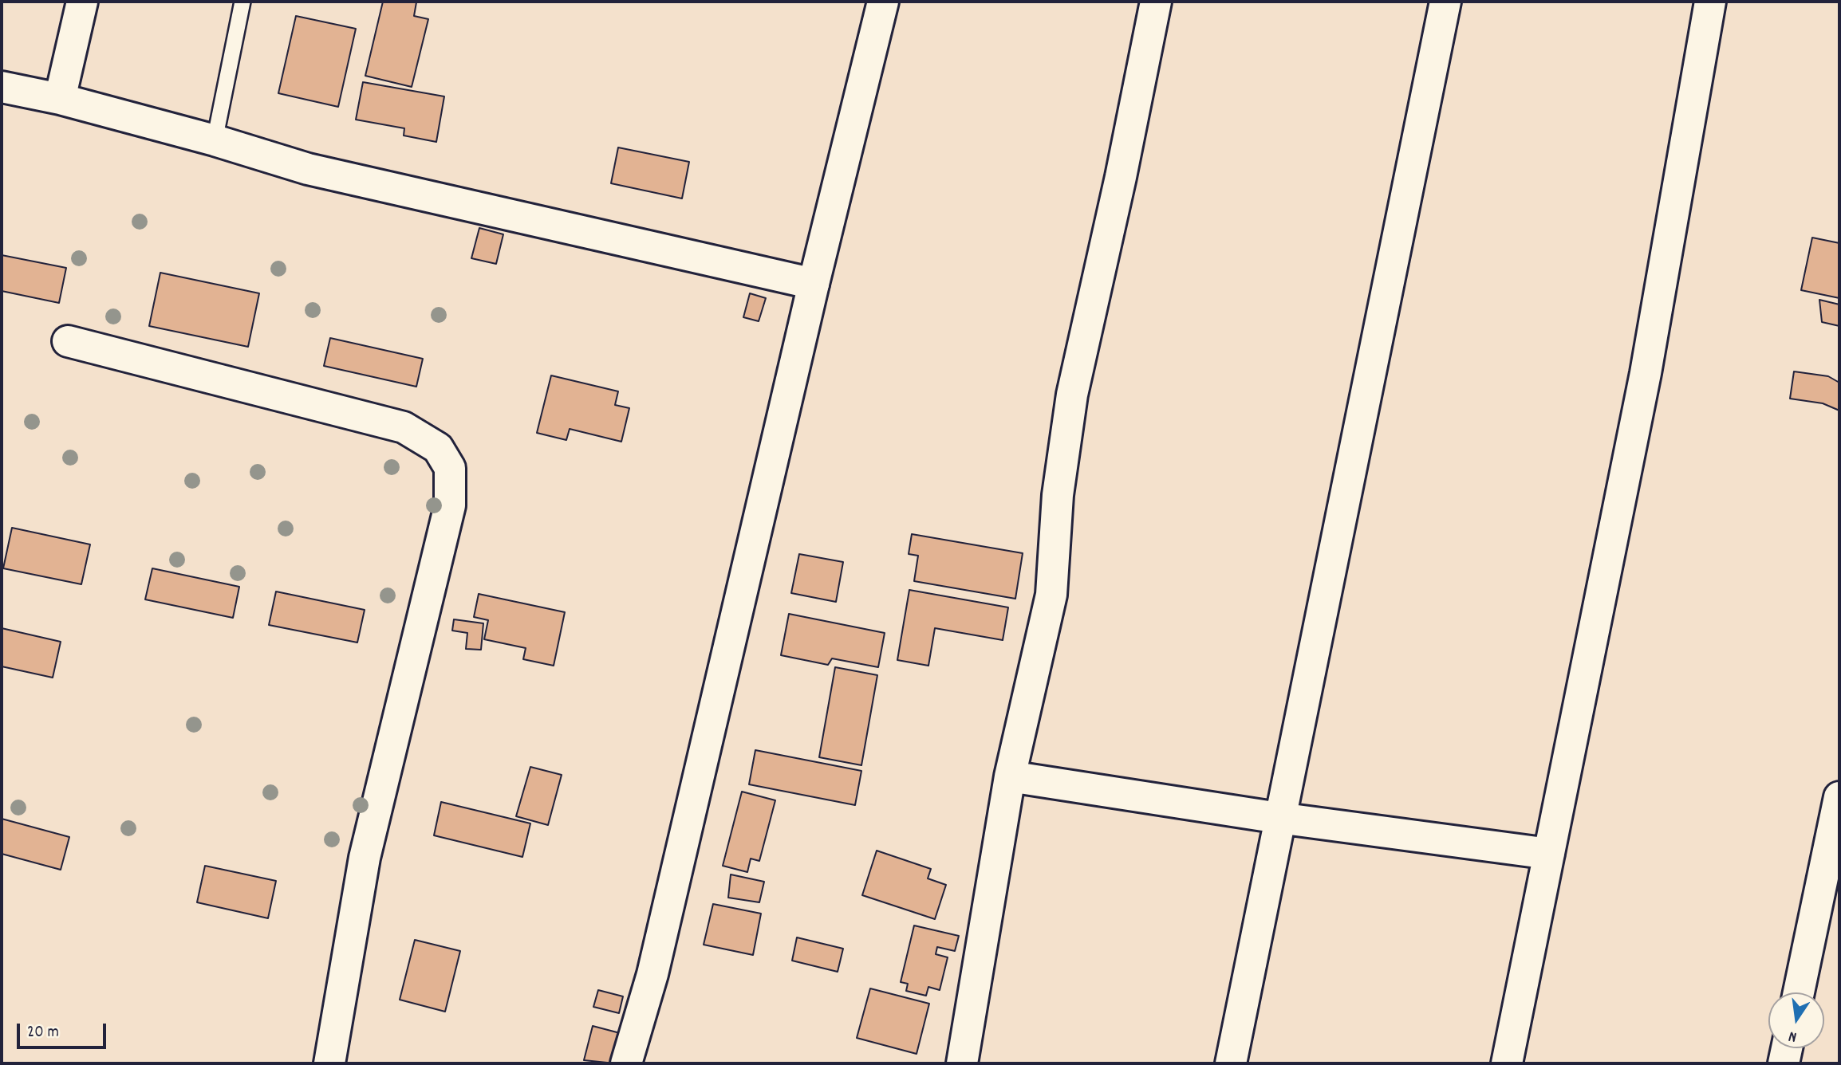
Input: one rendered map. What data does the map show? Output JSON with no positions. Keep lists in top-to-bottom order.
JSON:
{
  "scale_bar": "20 m",
  "north": "bottom"
}
